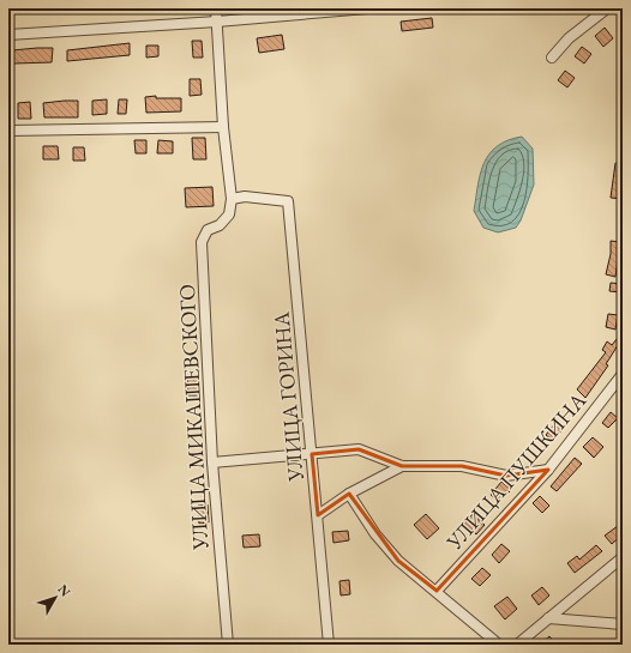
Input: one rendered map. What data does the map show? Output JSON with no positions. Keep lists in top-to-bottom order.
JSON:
{
  "streets": {
    "street": ["УЛИЦА ГОРИНА", "УЛИЦА МИКАШЕВСКОГО", "УЛИЦА ПУШКИНА"]
  },
  "crossings": [
    ["УЛИЦА ГОРИНА", "УЛИЦА МИКАШЕВСКОГО"]
  ],
  "north": "top right"
}
